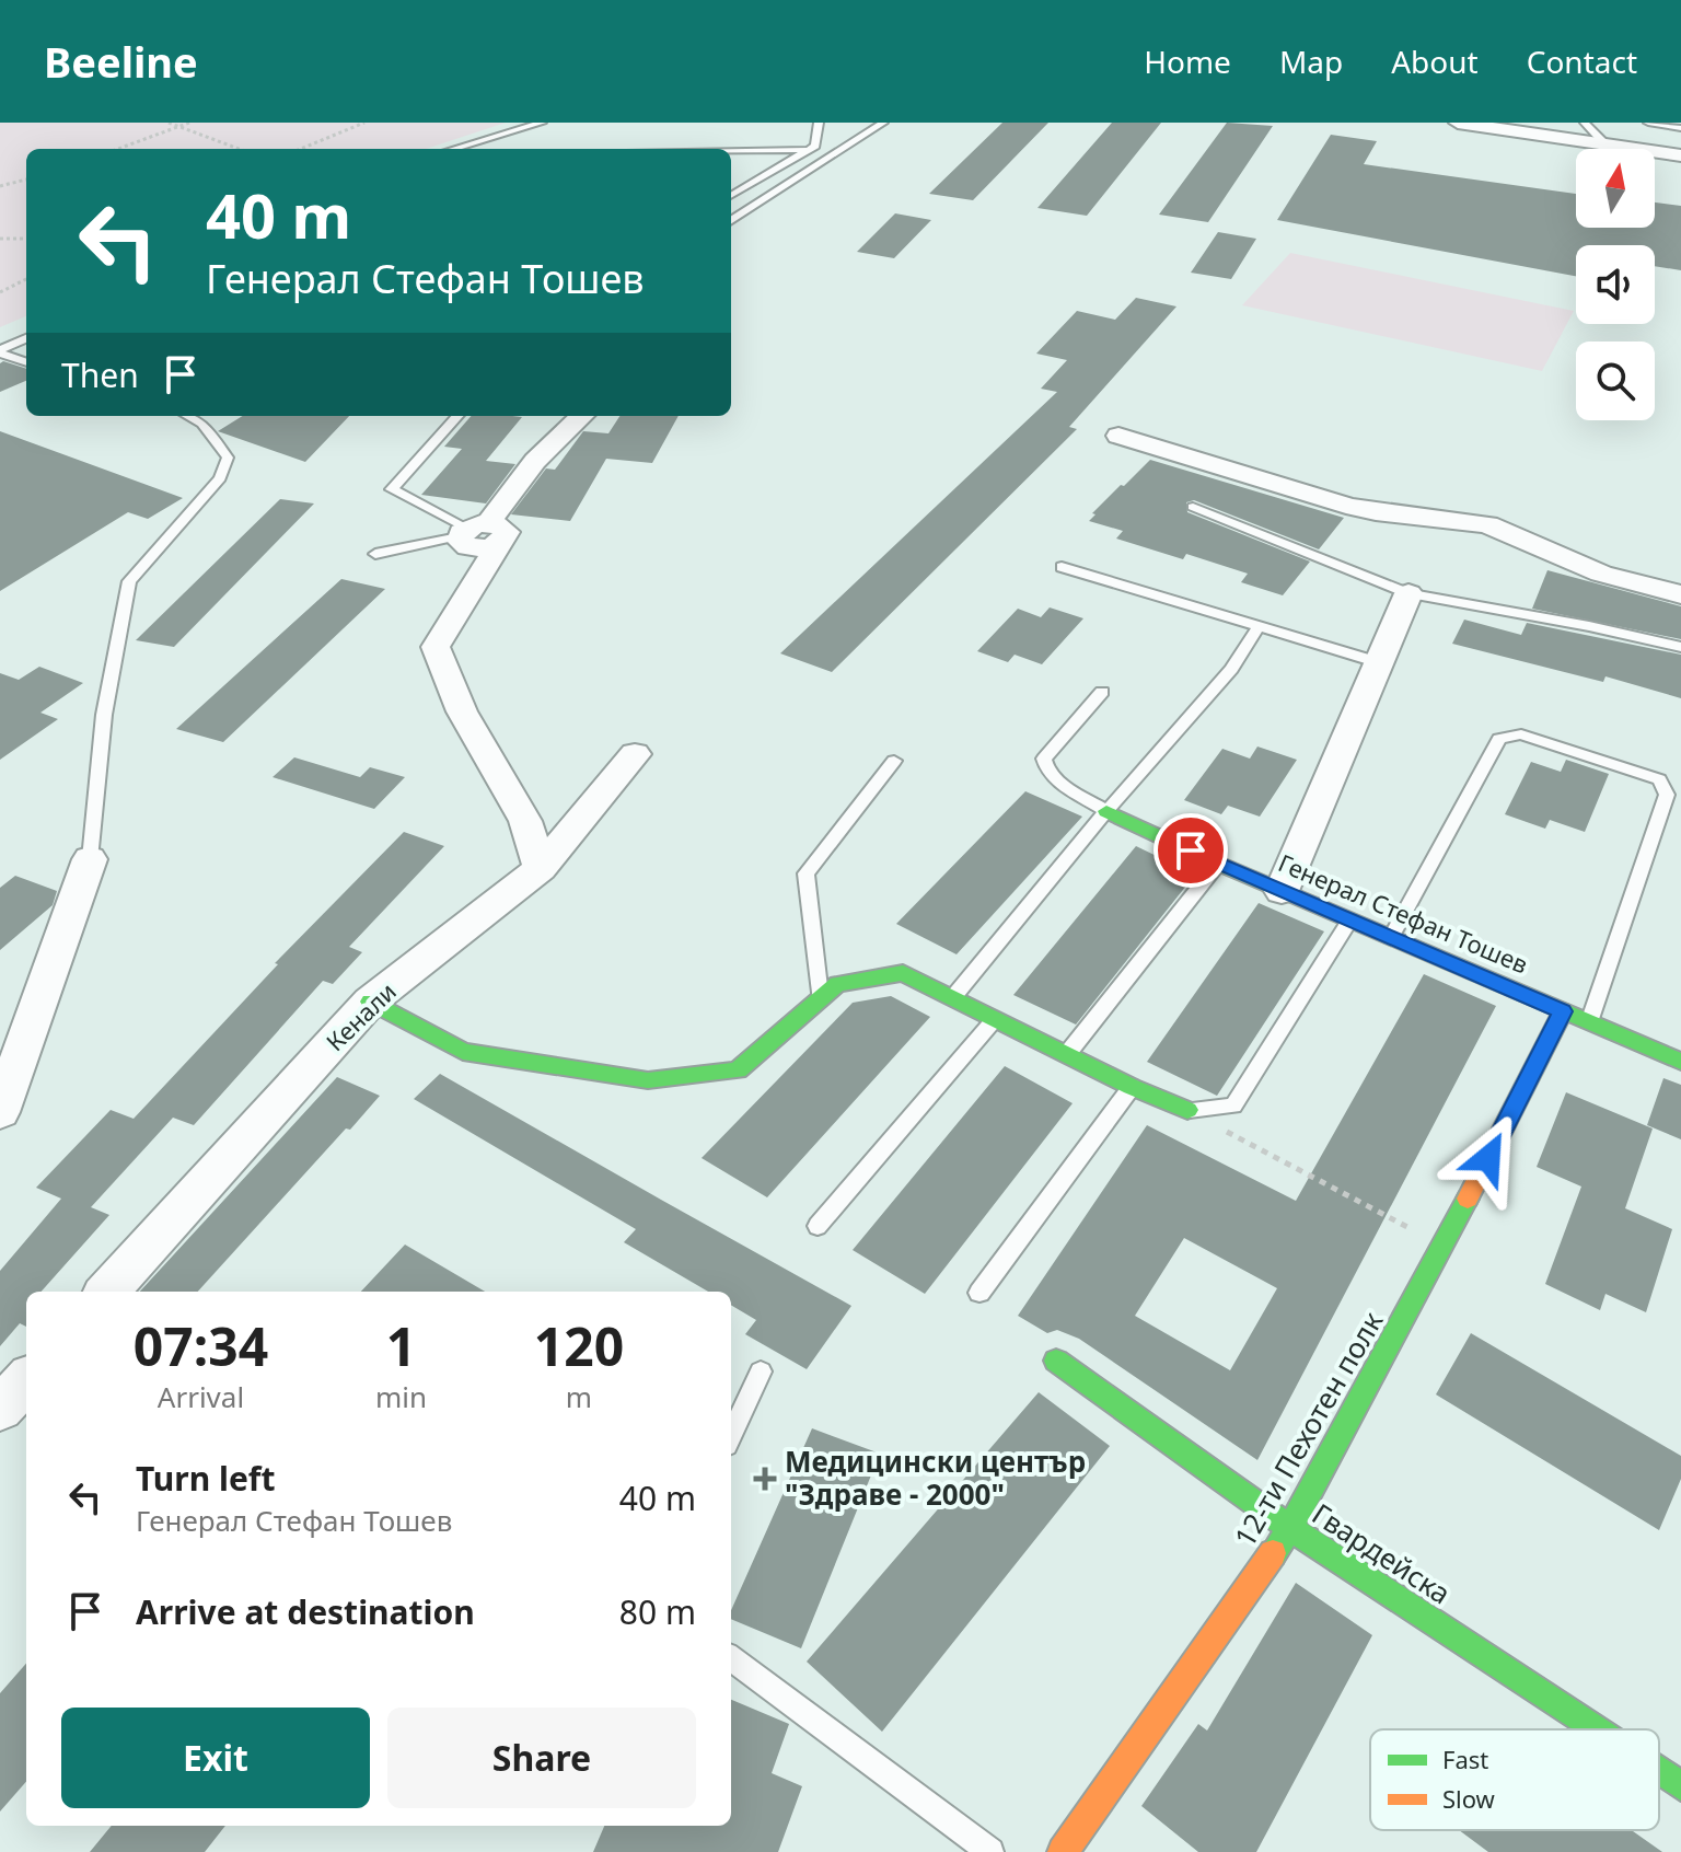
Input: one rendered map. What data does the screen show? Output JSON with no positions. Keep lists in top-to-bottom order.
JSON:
{
  "streets": {
    "street": [
      "Генерал Стефан Тошев",
      "Кенали",
      "12-ти Пехотен полк",
      "Гвардейска"
    ]
  },
  "crossings": [
    ["Генерал Стефан Тошев", "12-ти Пехотен полк"],
    ["12-ти Пехотен полк", "Гвардейска"]
  ],
  "places": {
    "health": ["Медицински център \"Здраве - 2000\""]
  },
  "legend": ["Fast", "Slow"],
  "north": "top",
  "page": {
    "header": "Beeline",
    "nav": [
      "Home",
      "Map",
      "About",
      "Contact"
    ],
    "turn": ["40 m", "Генерал Стефан Тошев"],
    "then": "Then",
    "eta": [
      "07:34",
      "Arrival",
      "1",
      "min",
      "120",
      "m"
    ],
    "list": [
      {
        "name": "Turn left",
        "note": "Генерал Стефан Тошев",
        "value": "40 m"
      },
      {
        "name": "Arrive at destination",
        "value": "80 m"
      }
    ],
    "buttons": ["Exit", "Share"]
  }
}
